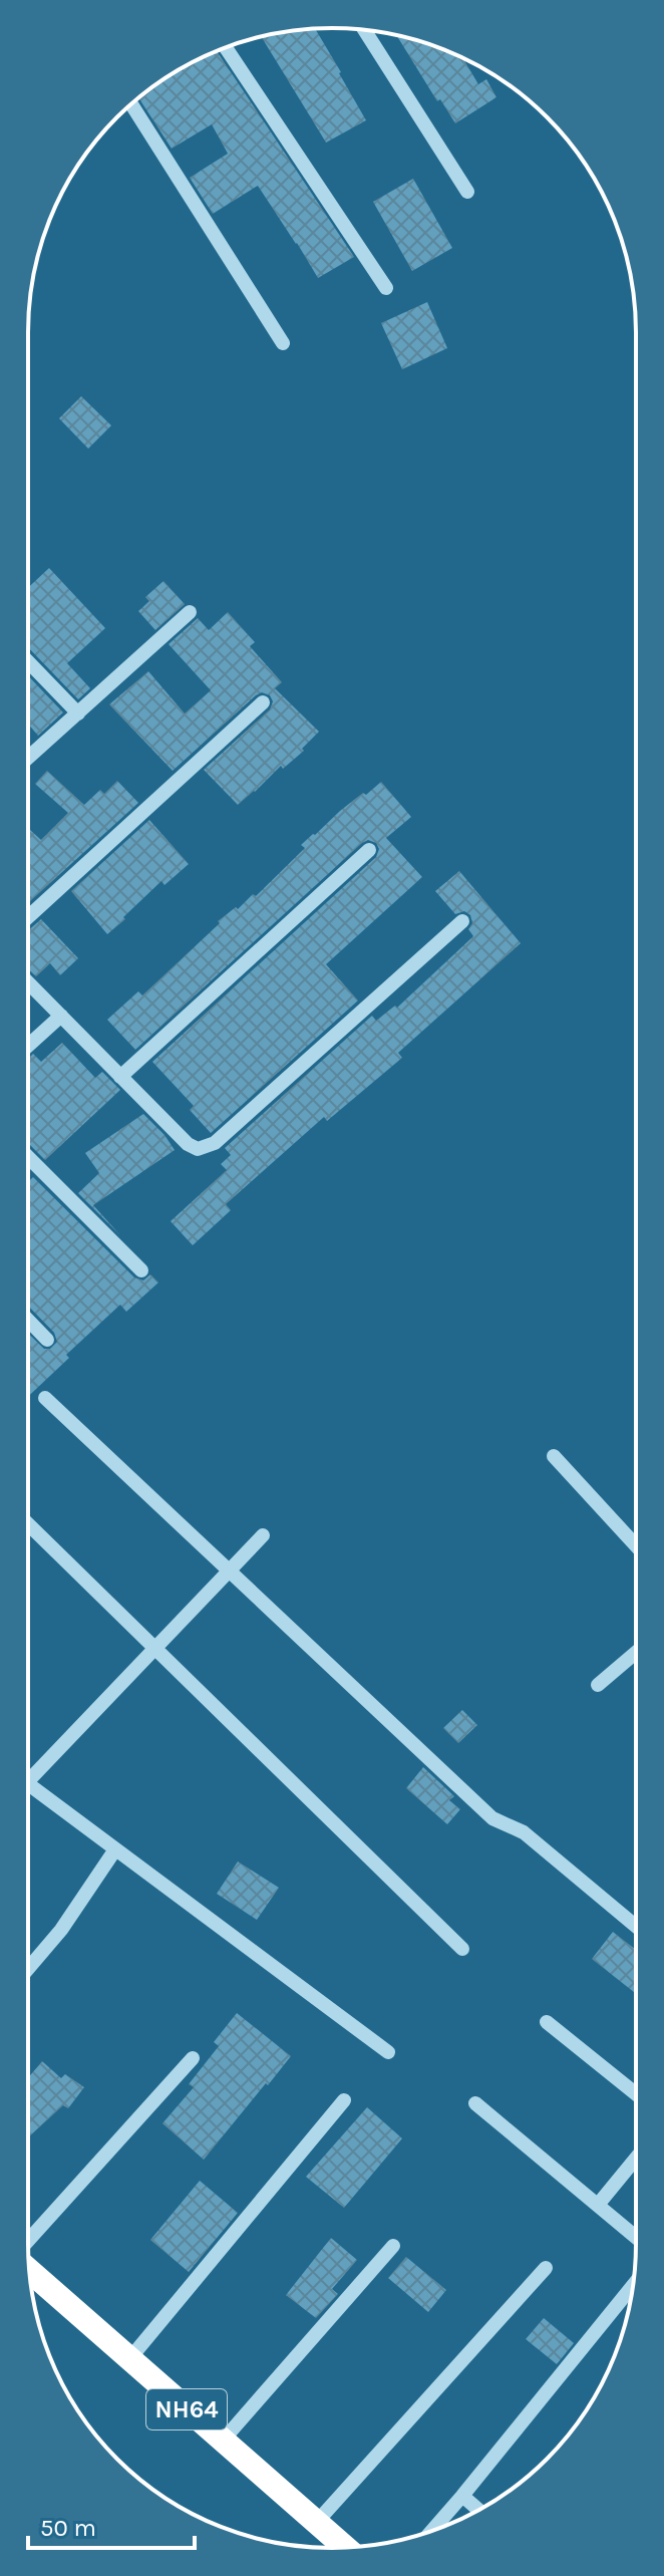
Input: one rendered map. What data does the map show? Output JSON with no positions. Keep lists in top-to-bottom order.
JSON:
{
  "streets": {
    "highway": ["NH64"]
  },
  "scale_bar": "50 m"
}
